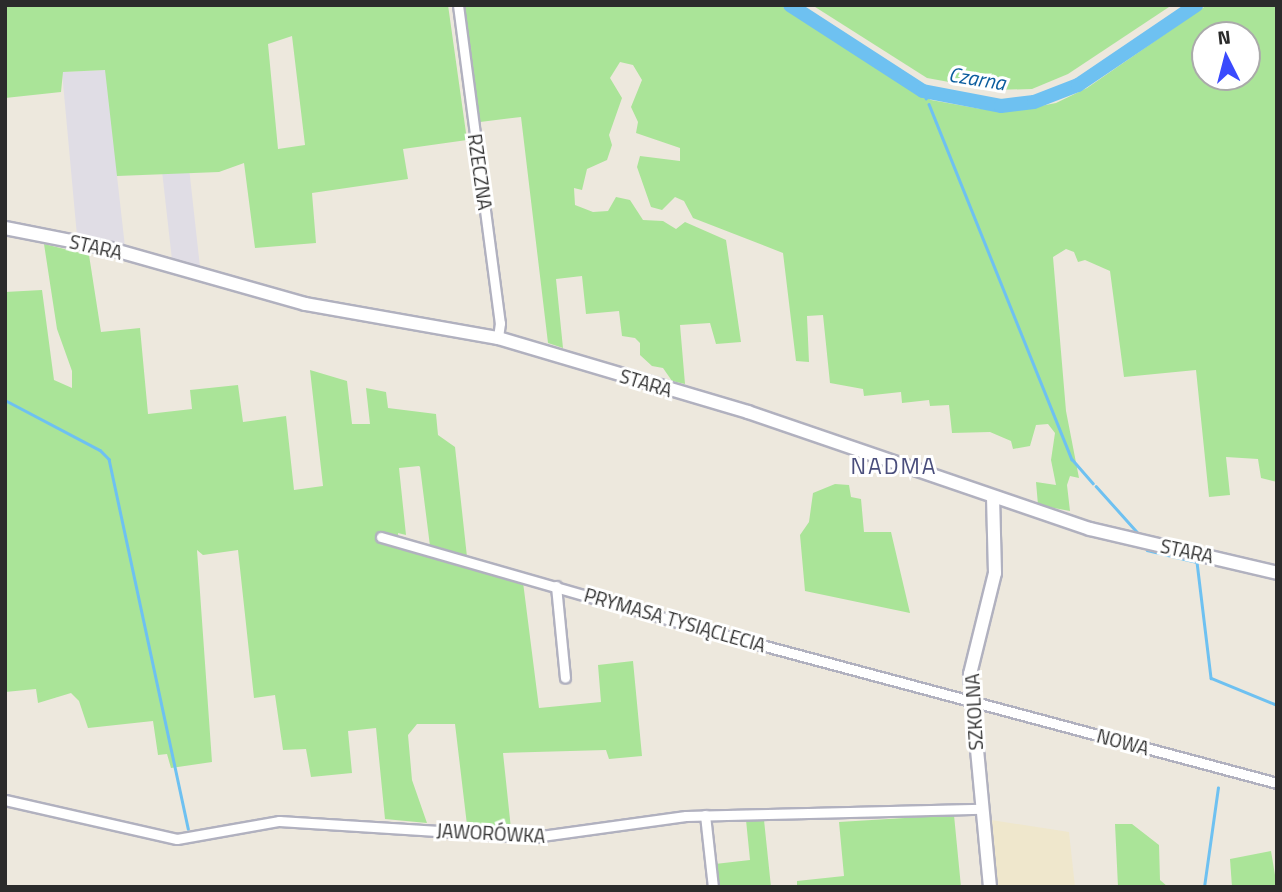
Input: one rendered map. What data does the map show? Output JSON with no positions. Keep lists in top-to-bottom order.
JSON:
{
  "streets": {
    "street": [
      "RZECZNA",
      "STARA",
      "PRYMASA TYSIĄCLECIA",
      "SZKOLNA",
      "NOWA",
      "JAWORÓWKA"
    ]
  },
  "crossings": [
    ["RZECZNA", "STARA"],
    ["STARA", "SZKOLNA"],
    ["PRYMASA TYSIĄCLECIA", "SZKOLNA"],
    ["PRYMASA TYSIĄCLECIA", "NOWA"],
    ["SZKOLNA", "NOWA"],
    ["SZKOLNA", "JAWORÓWKA"]
  ],
  "districts": ["NADMA"],
  "water": ["Czarna"],
  "north": "top"
}
